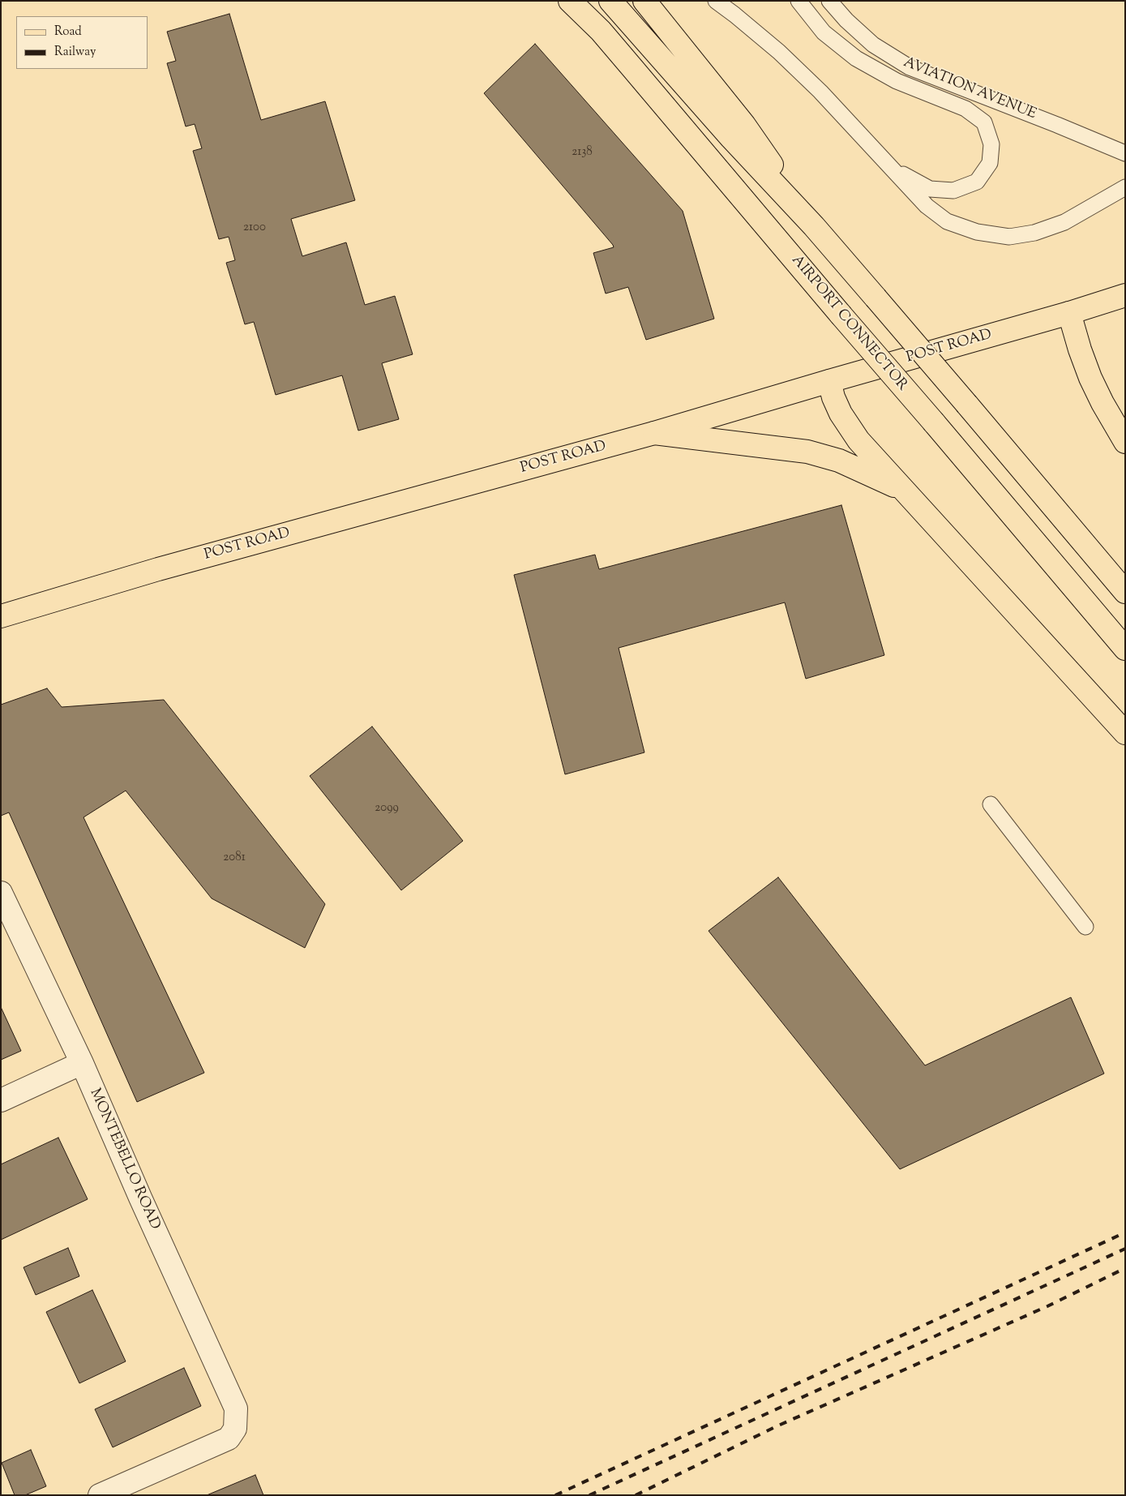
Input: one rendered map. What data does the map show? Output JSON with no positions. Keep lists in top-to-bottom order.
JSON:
{
  "streets": {
    "main road": ["AIRPORT CONNECTOR", "POST ROAD"],
    "street": ["MONTEBELLO ROAD"],
    "lane": ["AVIATION AVENUE"]
  },
  "house_numbers": [
    "2138",
    "2100",
    "2099",
    "2081"
  ],
  "legend": ["Road", "Railway"]
}
